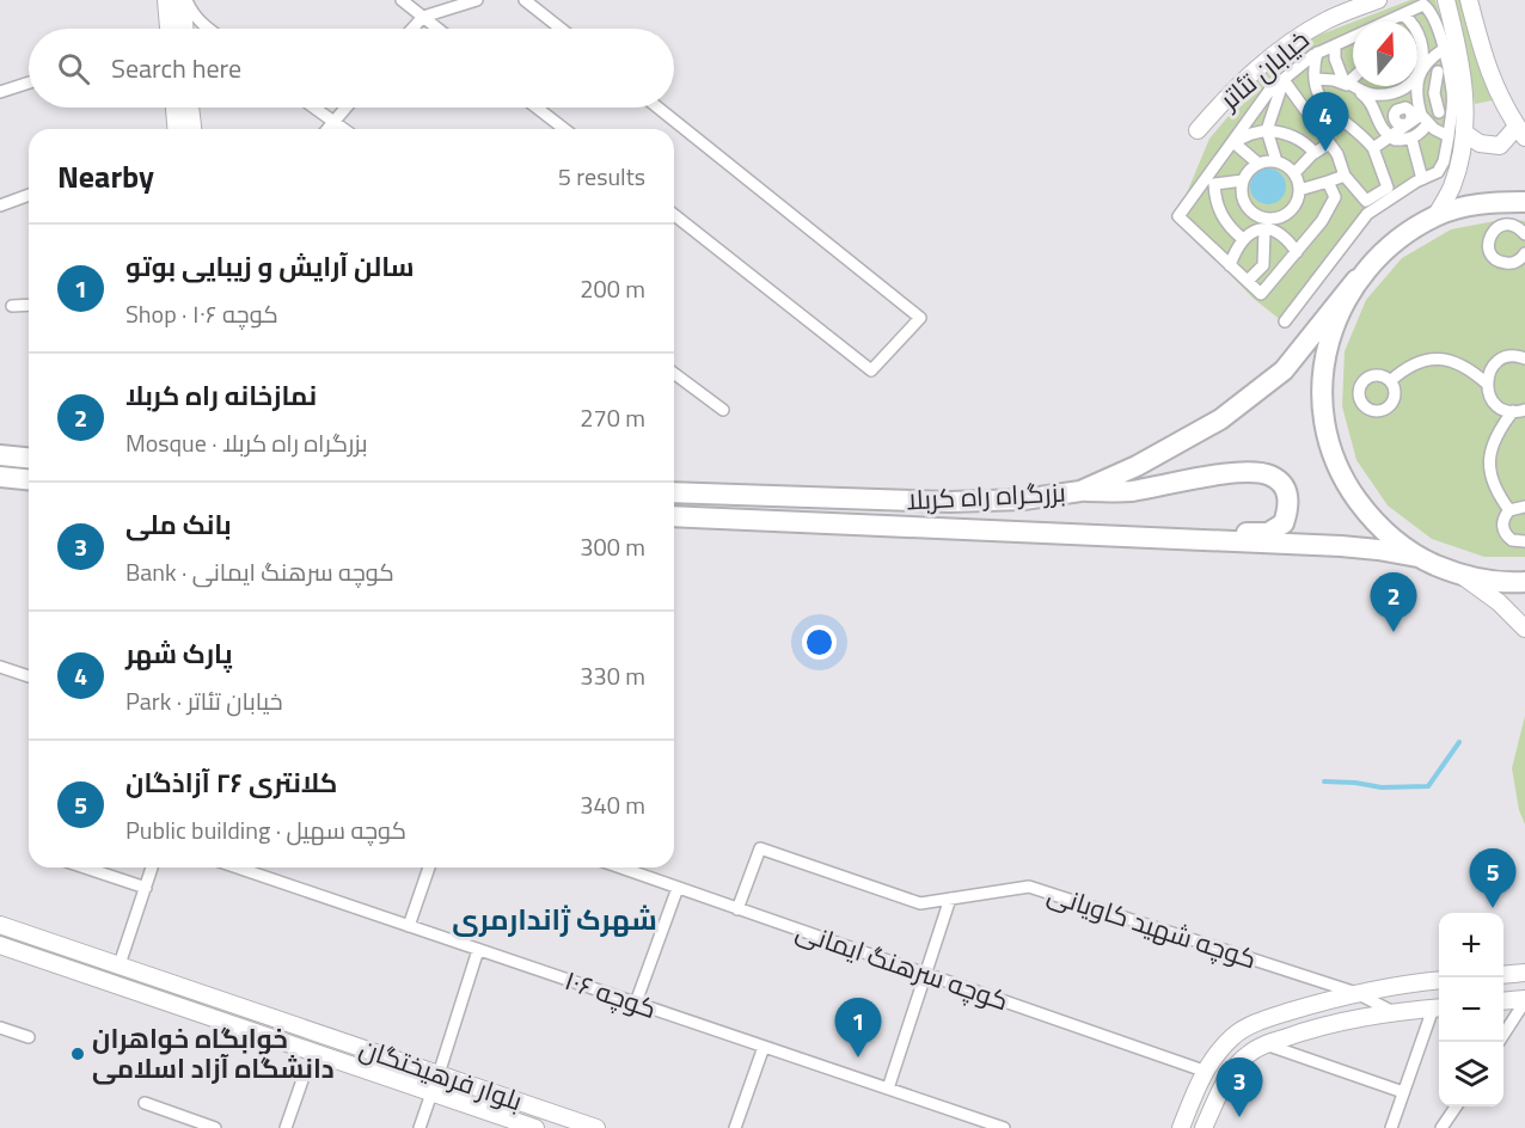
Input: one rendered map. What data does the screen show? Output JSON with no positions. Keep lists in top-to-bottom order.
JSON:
{
  "streets": {
    "highway": ["بزرگراه راه کربلا"],
    "main road": ["خیابان تئاتر", "بلوار فرهیختگان"],
    "street": ["کوچه شهید کاویانی", "کوچه سرهنگ ایمانی", "کوچه ۱۰۶"]
  },
  "crossings": [
    ["کوچه شهید کاویانی", "کوچه سرهنگ ایمانی"]
  ],
  "districts": ["شهرک ژاندارمری"],
  "places": ["خوابگاه خواهران دانشگاه آزاد اسلامی"],
  "north": "top",
  "page": {
    "search": "Search here",
    "pins": [
      "4",
      "2",
      "5",
      "1",
      "3"
    ],
    "heading": ["Nearby", "5 results"],
    "list": [
      {
        "mark": "1",
        "name": "سالن آرایش و زیبایی بوتو",
        "note": "Shop · کوچه ۱۰۶",
        "value": "200 m"
      },
      {
        "mark": "2",
        "name": "نمازخانه راه کربلا",
        "note": "Mosque · بزرگراه راه کربلا",
        "value": "270 m"
      },
      {
        "mark": "3",
        "name": "بانک ملی",
        "note": "Bank · کوچه سرهنگ ایمانی",
        "value": "300 m"
      },
      {
        "mark": "4",
        "name": "پارک شهر",
        "note": "Park · خیابان تئاتر",
        "value": "330 m"
      },
      {
        "mark": "5",
        "name": "کلانتری ۲۶ آزاذگان",
        "note": "Public building · کوچه سهیل",
        "value": "340 m"
      }
    ],
    "map_buttons": ["+", "−"]
  }
}
